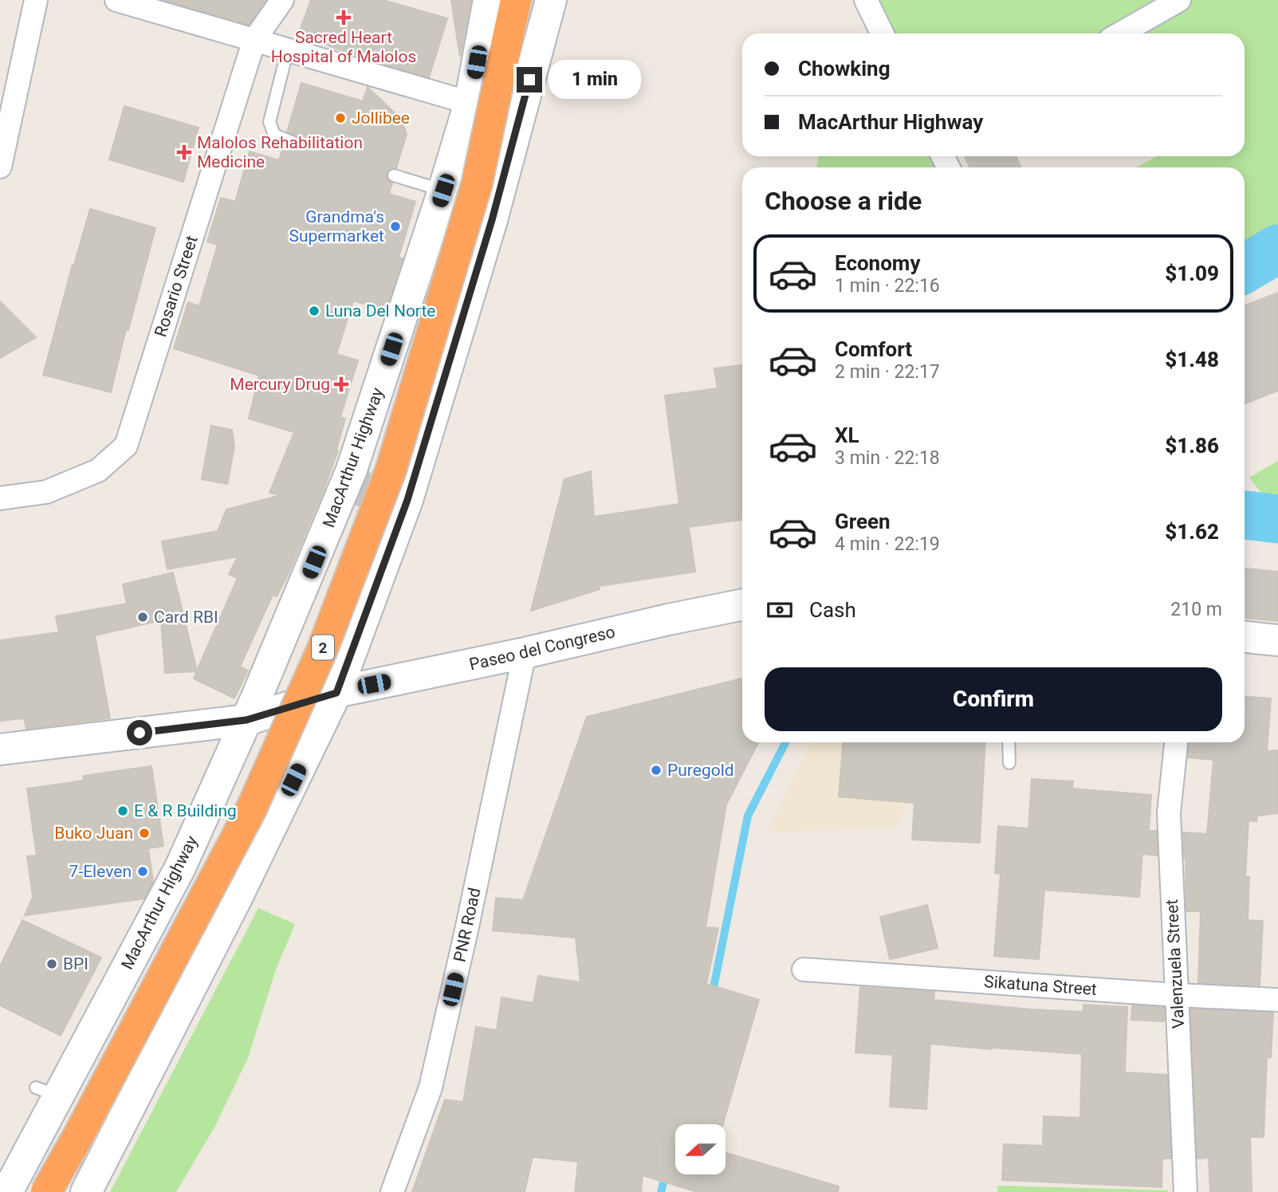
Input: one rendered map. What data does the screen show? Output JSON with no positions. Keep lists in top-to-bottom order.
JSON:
{
  "streets": {
    "highway": ["2"],
    "main road": ["MacArthur Highway", "Paseo del Congreso"],
    "street": [
      "Rosario Street",
      "PNR Road",
      "Valenzuela Street",
      "Sikatuna Street"
    ]
  },
  "crossings": [
    ["MacArthur Highway", "Paseo del Congreso"],
    ["Paseo del Congreso", "PNR Road"],
    ["Valenzuela Street", "Sikatuna Street"]
  ],
  "places": {
    "health": ["Sacred Heart Hospital of Malolos", "Malolos Rehabilitation Medicine", "Mercury Drug"],
    "other": [
      "Jollibee",
      "Grandma's Supermarket",
      "Luna Del Norte",
      "Card RBI",
      "Puregold",
      "E & R Building",
      "Buko Juan",
      "7-Eleven",
      "BPI"
    ]
  },
  "north": "left",
  "page": {
    "banner": ["Chowking", "MacArthur Highway"],
    "bubble": "1 min",
    "heading": "Choose a ride",
    "list": [
      {
        "name": "Economy",
        "note": "1 min · 22:16",
        "value": "$1.09"
      },
      {
        "name": "Comfort",
        "note": "2 min · 22:17",
        "value": "$1.48"
      },
      {
        "name": "XL",
        "note": "3 min · 22:18",
        "value": "$1.86"
      },
      {
        "name": "Green",
        "note": "4 min · 22:19",
        "value": "$1.62"
      }
    ],
    "pay": ["Cash", "210 m"],
    "buttons": "Confirm"
  }
}
